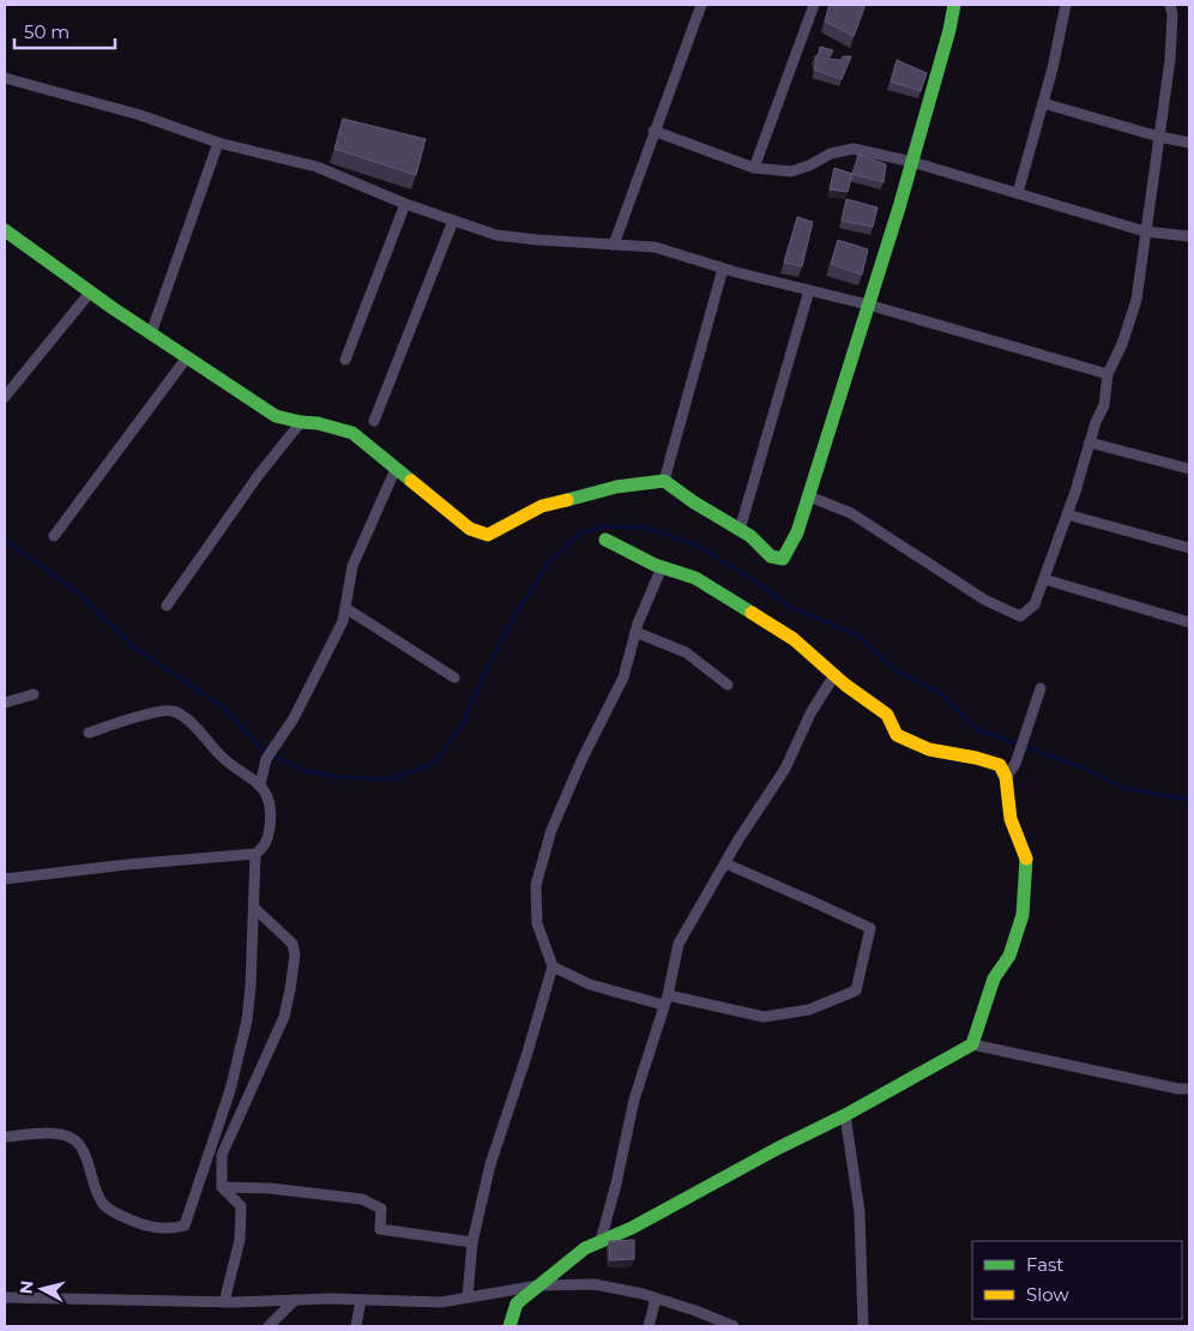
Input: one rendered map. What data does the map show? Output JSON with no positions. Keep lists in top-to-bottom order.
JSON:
{
  "legend": ["Fast", "Slow"],
  "scale_bar": "50 m",
  "north": "left"
}
